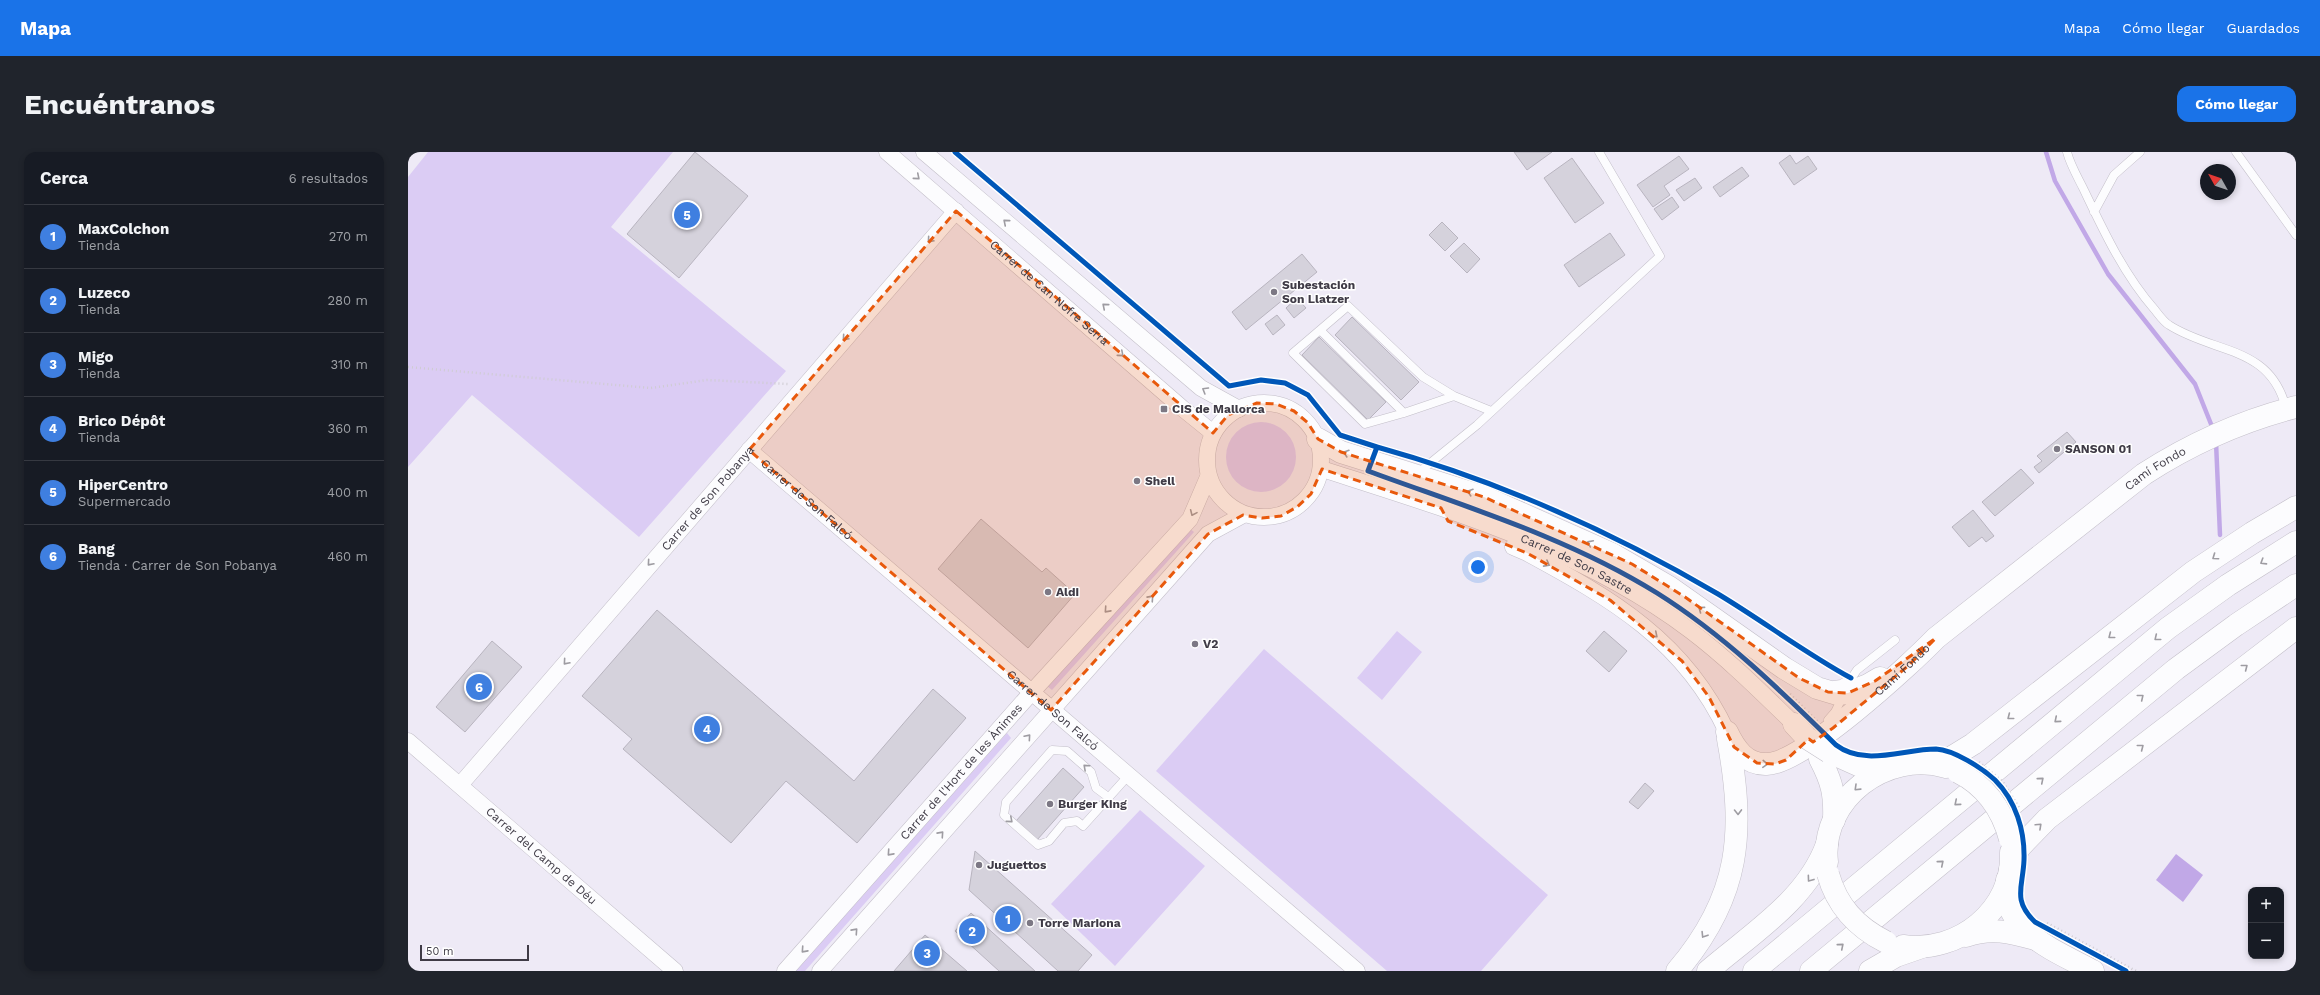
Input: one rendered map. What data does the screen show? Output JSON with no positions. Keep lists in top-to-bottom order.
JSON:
{
  "streets": {
    "main road": ["Camí Fondo"],
    "street": [
      "Carrer de Can Nofre Serra",
      "Carrer de Son Pobanya",
      "Carrer de Son Falcó",
      "Carrer de Son Sastre",
      "Carrer de l'Hort de les Ànimes",
      "Carrer del Camp de Déu"
    ]
  },
  "crossings": [
    ["Carrer de Can Nofre Serra", "Carrer de Son Pobanya"],
    ["Carrer de Can Nofre Serra", "Carrer de Son Sastre"],
    ["Carrer de Can Nofre Serra", "Carrer de l'Hort de les Ànimes"],
    ["Camí Fondo", "Carrer de Son Sastre"],
    ["Carrer de Son Pobanya", "Carrer de Son Falcó"],
    ["Carrer de Son Pobanya", "Carrer del Camp de Déu"],
    ["Carrer de Son Falcó", "Carrer de l'Hort de les Ànimes"],
    ["Carrer de Son Sastre", "Carrer de l'Hort de les Ànimes"]
  ],
  "one_way": ["Carrer de Son Pobanya"],
  "places": {
    "other": [
      "Subestación Son Llatzer",
      "SANSON 01",
      "Shell",
      "Aldi",
      "V2",
      "Burger King",
      "Juguettos",
      "Torre Mariona"
    ],
    "transit": ["CIS de Mallorca"]
  },
  "scale_bar": "50 m",
  "north": "top left",
  "page": {
    "header": "Mapa",
    "nav": ["Mapa", "Cómo llegar", "Guardados"],
    "buttons": "Cómo llegar",
    "title": "Encuéntranos",
    "heading": ["Cerca", "6 resultados"],
    "pins": [
      "5",
      "6",
      "4",
      "1",
      "2",
      "3"
    ],
    "list": [
      {
        "mark": "1",
        "name": "MaxColchon",
        "note": "Tienda",
        "value": "270 m"
      },
      {
        "mark": "2",
        "name": "Luzeco",
        "note": "Tienda",
        "value": "280 m"
      },
      {
        "mark": "3",
        "name": "Migo",
        "note": "Tienda",
        "value": "310 m"
      },
      {
        "mark": "4",
        "name": "Brico Dépôt",
        "note": "Tienda",
        "value": "360 m"
      },
      {
        "mark": "5",
        "name": "HiperCentro",
        "note": "Supermercado",
        "value": "400 m"
      },
      {
        "mark": "6",
        "name": "Bang",
        "note": "Tienda · Carrer de Son Pobanya",
        "value": "460 m"
      }
    ],
    "map_buttons": ["+", "−"],
    "scale": "50 m"
  }
}
